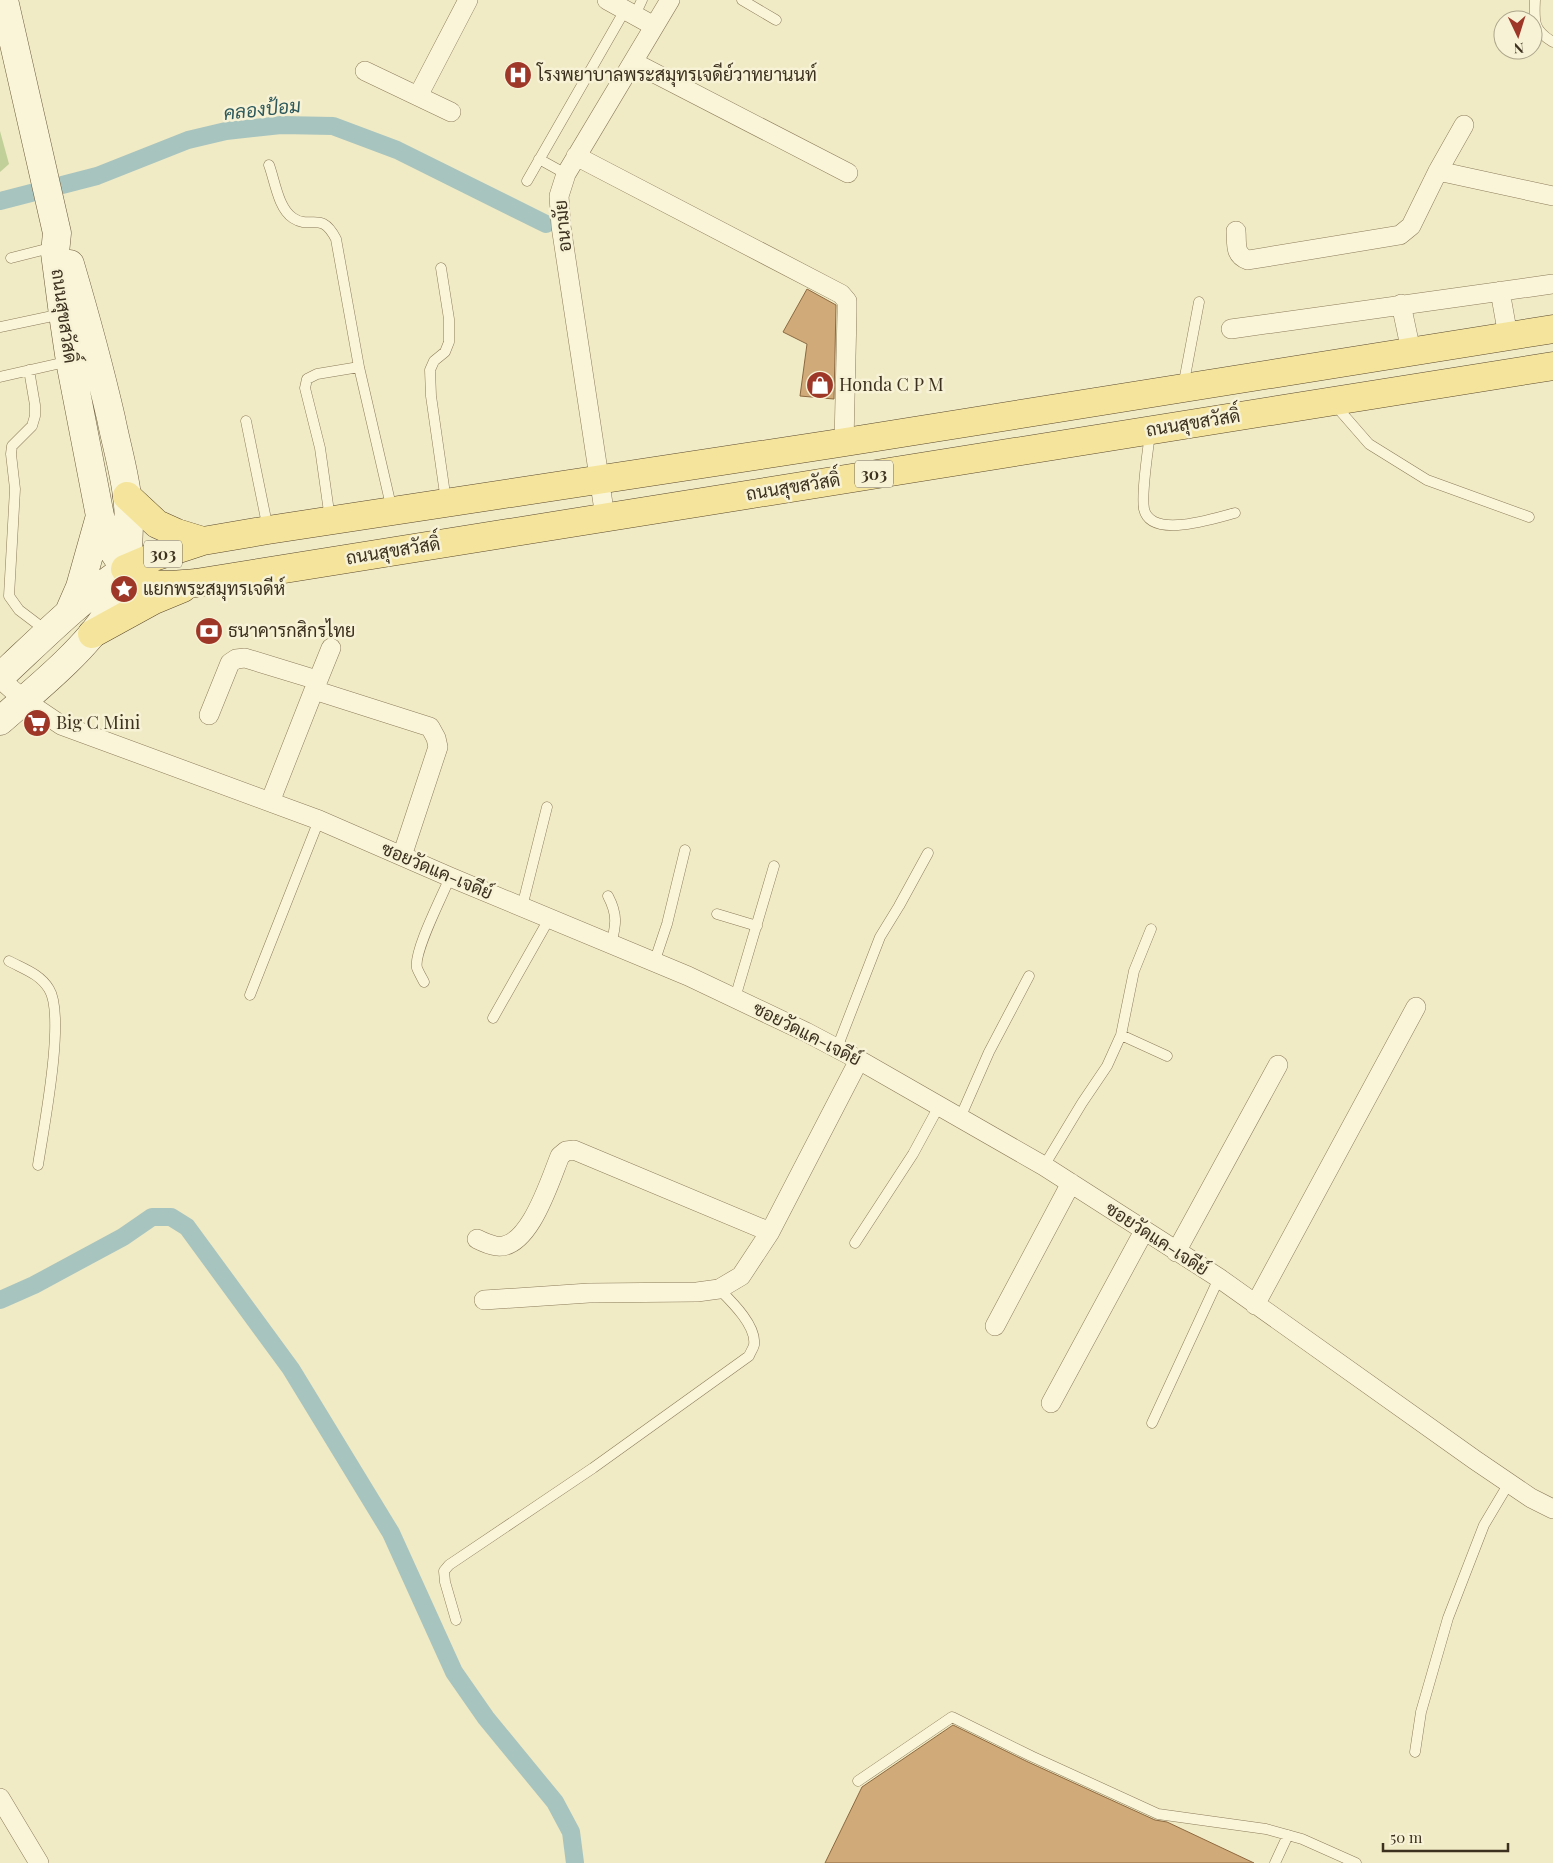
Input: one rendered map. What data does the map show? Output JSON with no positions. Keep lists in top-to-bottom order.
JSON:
{
  "streets": {
    "main road": ["ถนนสุขสวัสดิ์", "303"],
    "street": ["อนามัย", "ซอยวัดแค-เจดีย์"]
  },
  "crossings": [
    ["อนามัย", "ถนนสุขสวัสดิ์"],
    ["ถนนสุขสวัสดิ์", "ซอยวัดแค-เจดีย์"]
  ],
  "water": ["คลองป้อม"],
  "places": {
    "hospital": ["โรงพยาบาลพระสมุทรเจดีย์วาทยานนท์"],
    "shop": ["Honda C P M"],
    "place": ["แยกพระสมุทรเจดีห์"],
    "bank": ["ธนาคารกสิกรไทย"],
    "supermarket": ["Big C Mini"]
  },
  "scale_bar": "50 m",
  "north": "bottom"
}
